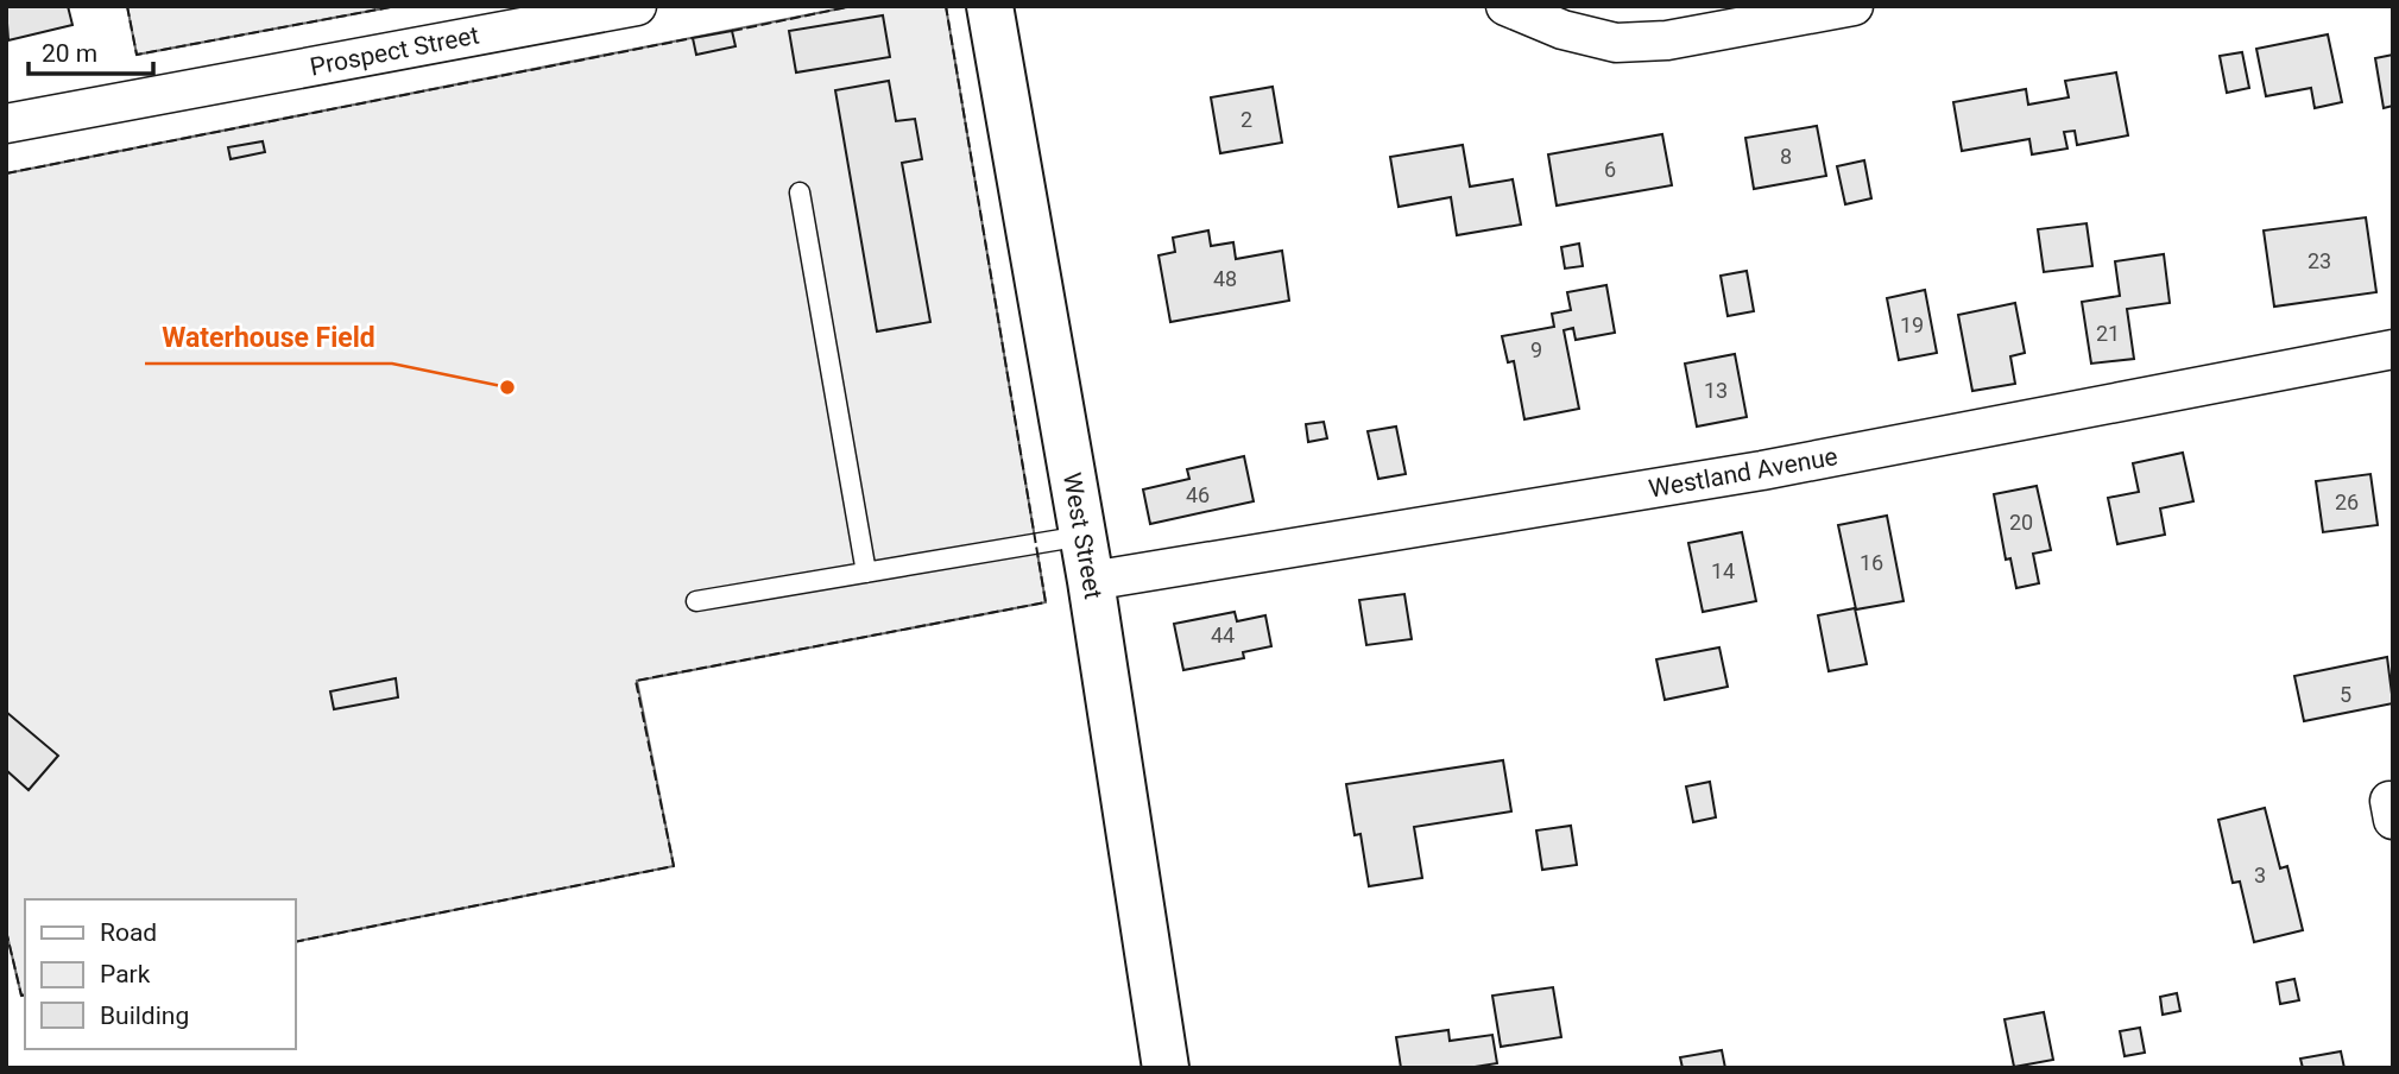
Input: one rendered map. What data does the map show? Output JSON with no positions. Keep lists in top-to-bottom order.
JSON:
{
  "streets": {
    "street": ["Prospect Street", "Westland Avenue", "West Street"]
  },
  "crossings": [
    ["Westland Avenue", "West Street"]
  ],
  "places": ["Waterhouse Field"],
  "house_numbers": [
    "2",
    "8",
    "6",
    "23",
    "48",
    "19",
    "21",
    "9",
    "13",
    "46",
    "26",
    "20",
    "16",
    "14",
    "44",
    "5",
    "3"
  ],
  "legend": ["Road", "Park", "Building"],
  "scale_bar": "20 m"
}
